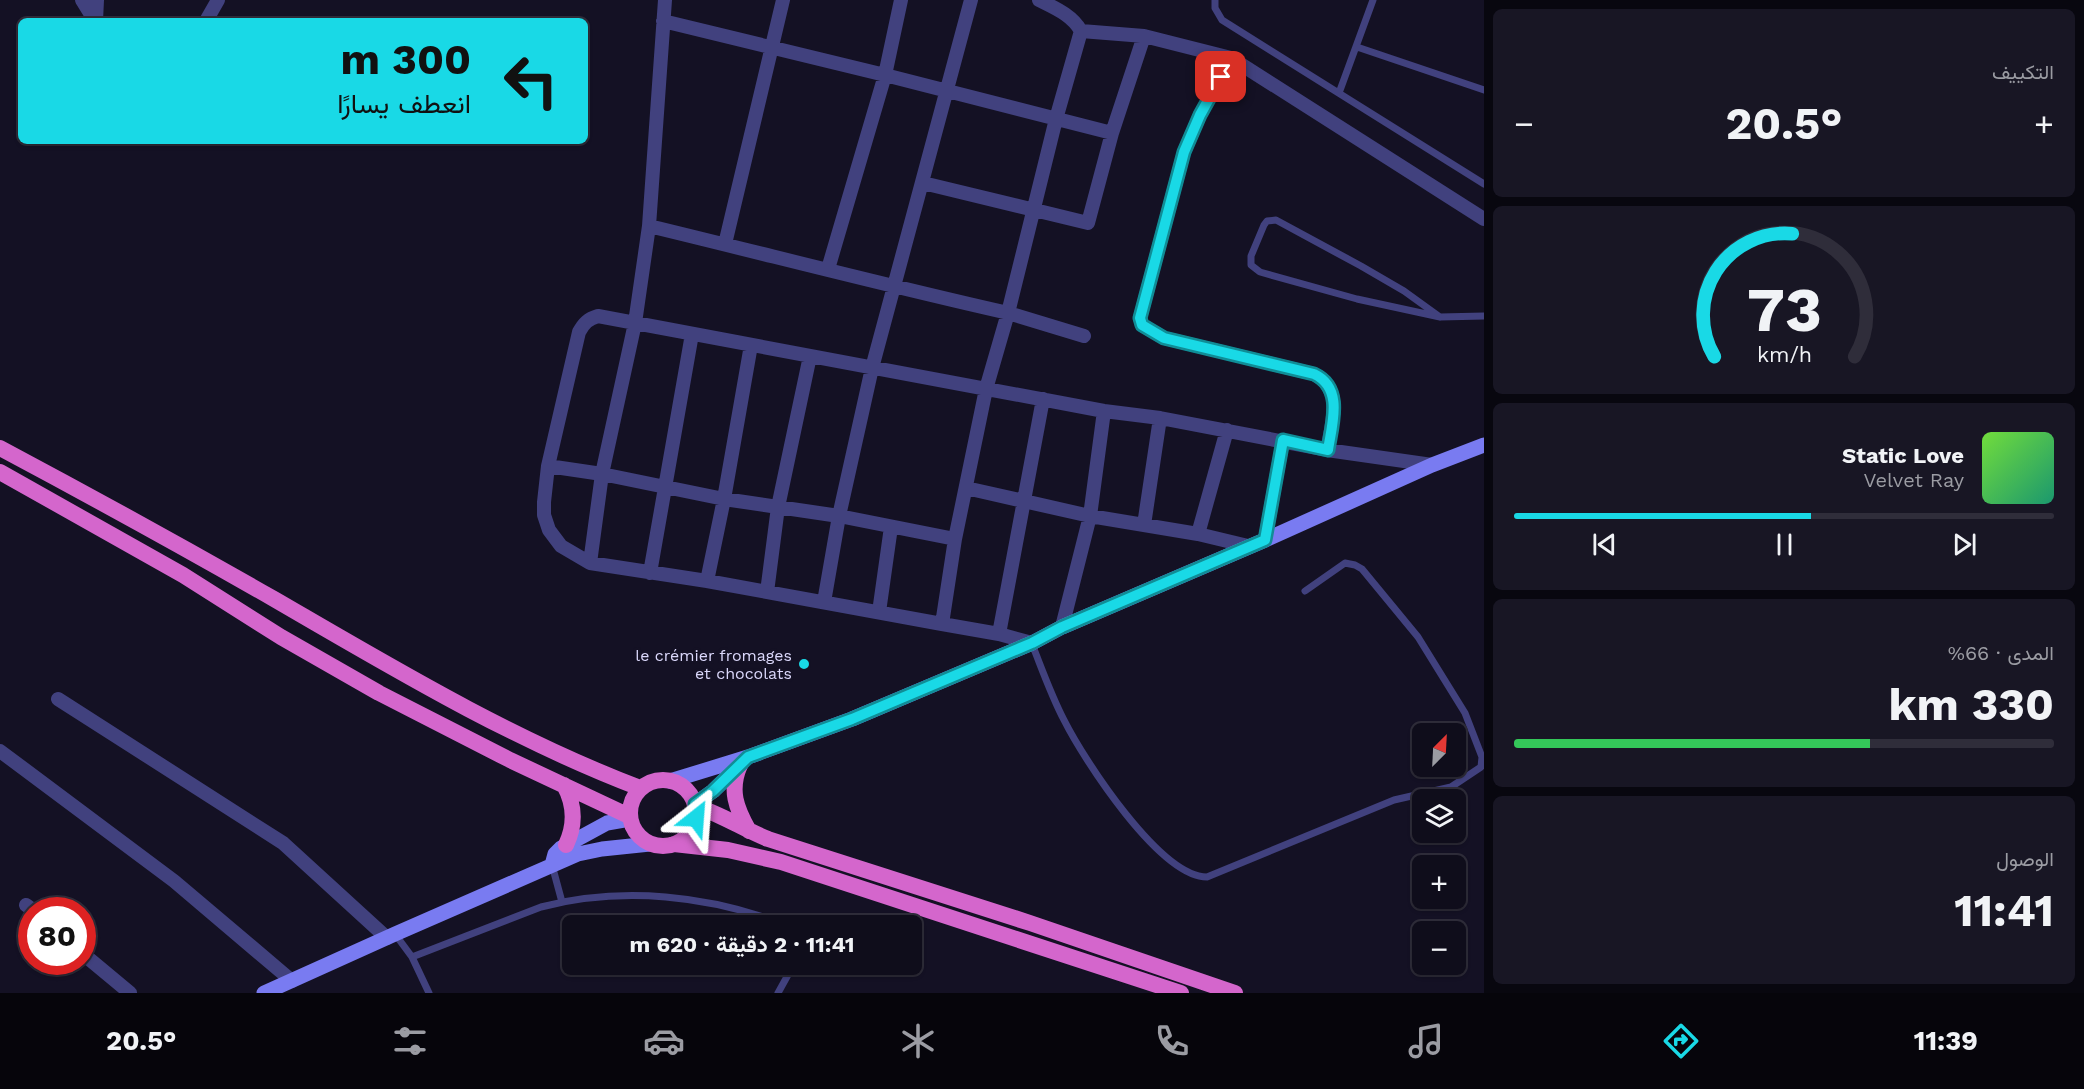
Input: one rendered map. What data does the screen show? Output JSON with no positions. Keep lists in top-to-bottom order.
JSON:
{
  "places": ["le crémier fromages et chocolats"],
  "north": "top right",
  "page": {
    "tile": [
      "التكييف",
      ["المدى · 66%", "330 km"],
      ["الوصول", "11:41"]
    ],
    "turn": ["300 m", "انعطف يسارًا"],
    "heat": ["−", "20.5°", "+"],
    "song": ["Static Love", "Velvet Ray"],
    "map_buttons": ["+", "−"],
    "limit": "80",
    "trip": "11:41 · 2 دقيقة · 620 m",
    "tabs": ["11:39", "20.5°"],
    "gauge": ["73", "km/h"]
  }
}
